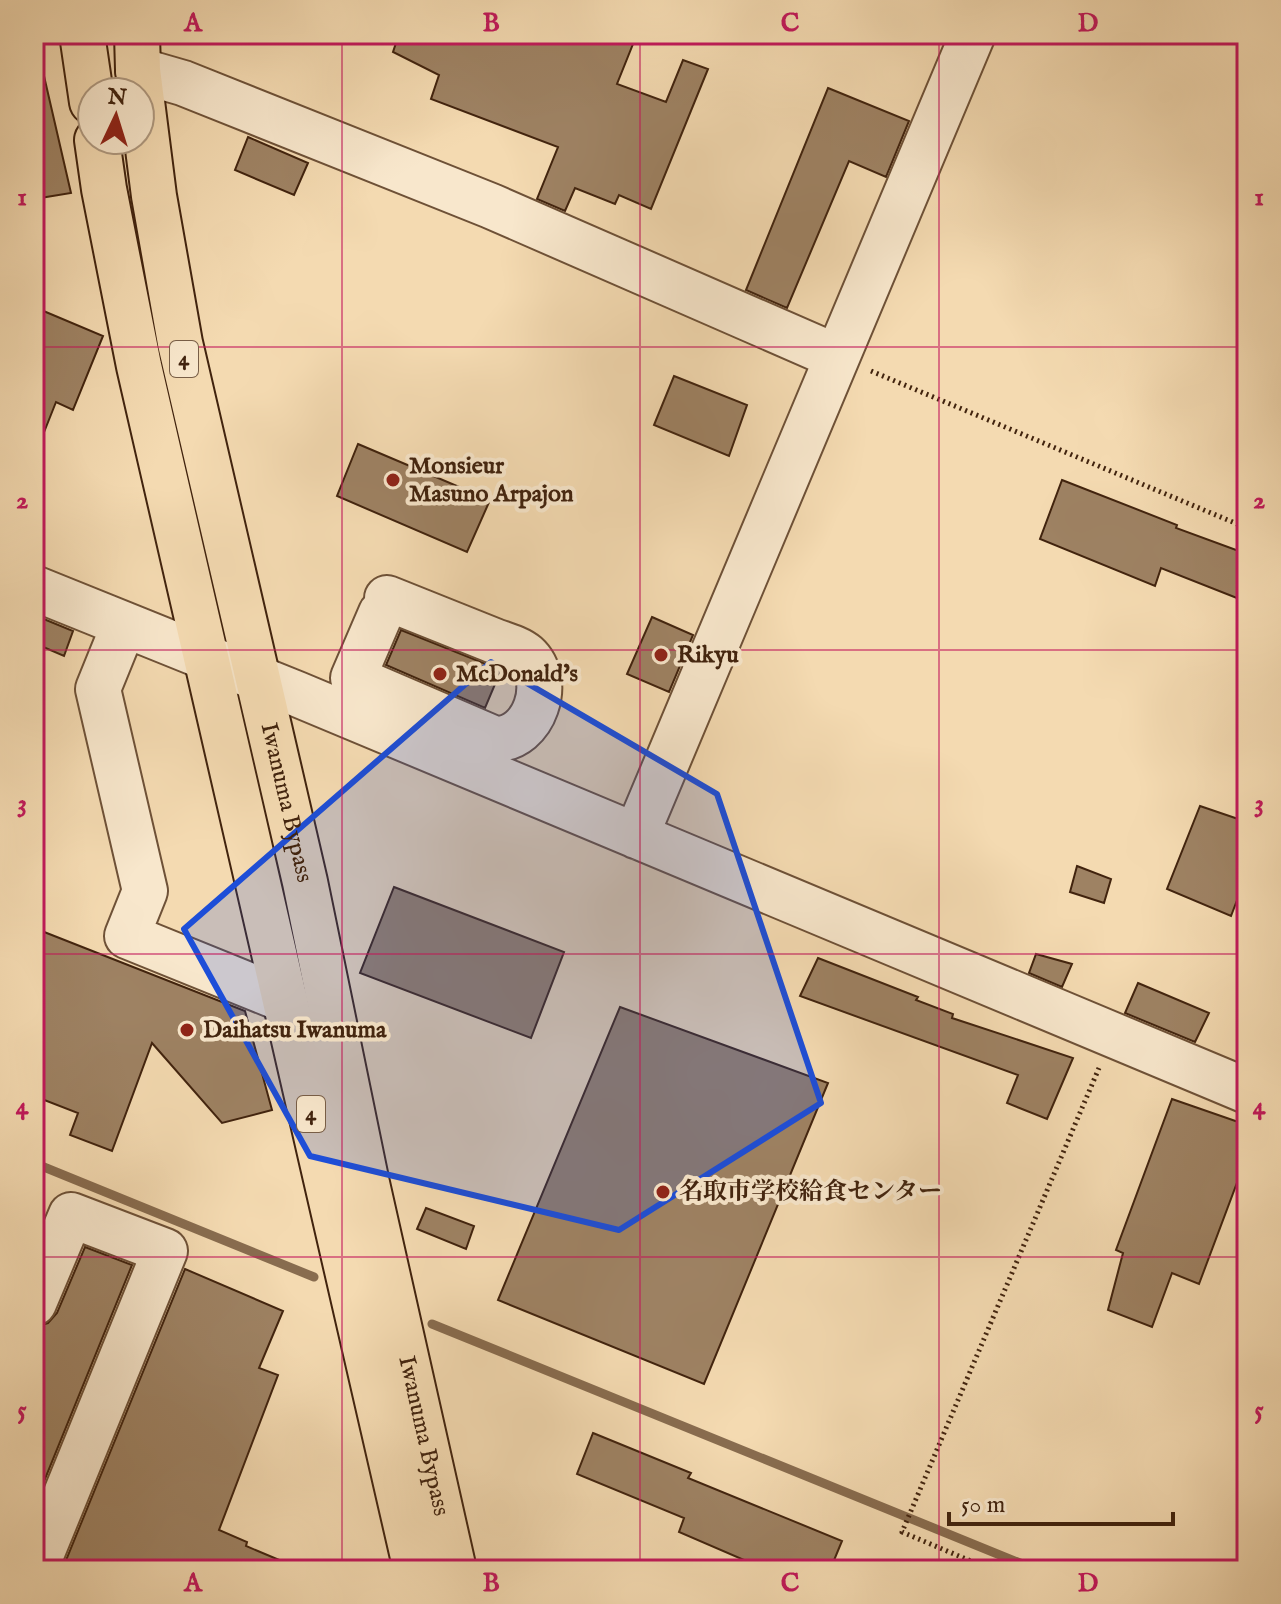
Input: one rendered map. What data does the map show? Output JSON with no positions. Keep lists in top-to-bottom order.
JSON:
{
  "streets": {
    "highway": ["4", "Iwanuma Bypass"]
  },
  "places": [
    "Monsieur Masuno Arpajon",
    "Rikyu",
    "McDonald's",
    "Daihatsu Iwanuma",
    "名取市学校給食センター"
  ],
  "scale_bar": "50 m",
  "north": "top",
  "grid": {
    "columns": [
      "A",
      "B",
      "C",
      "D"
    ],
    "rows": [
      "1",
      "2",
      "3",
      "4",
      "5"
    ]
  }
}
